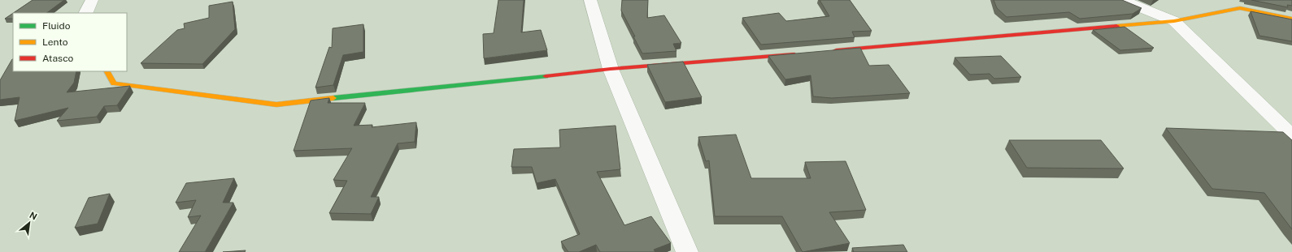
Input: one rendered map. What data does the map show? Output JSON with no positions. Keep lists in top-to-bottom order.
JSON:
{
  "legend": ["Fluido", "Lento", "Atasco"],
  "north": "top right"
}
